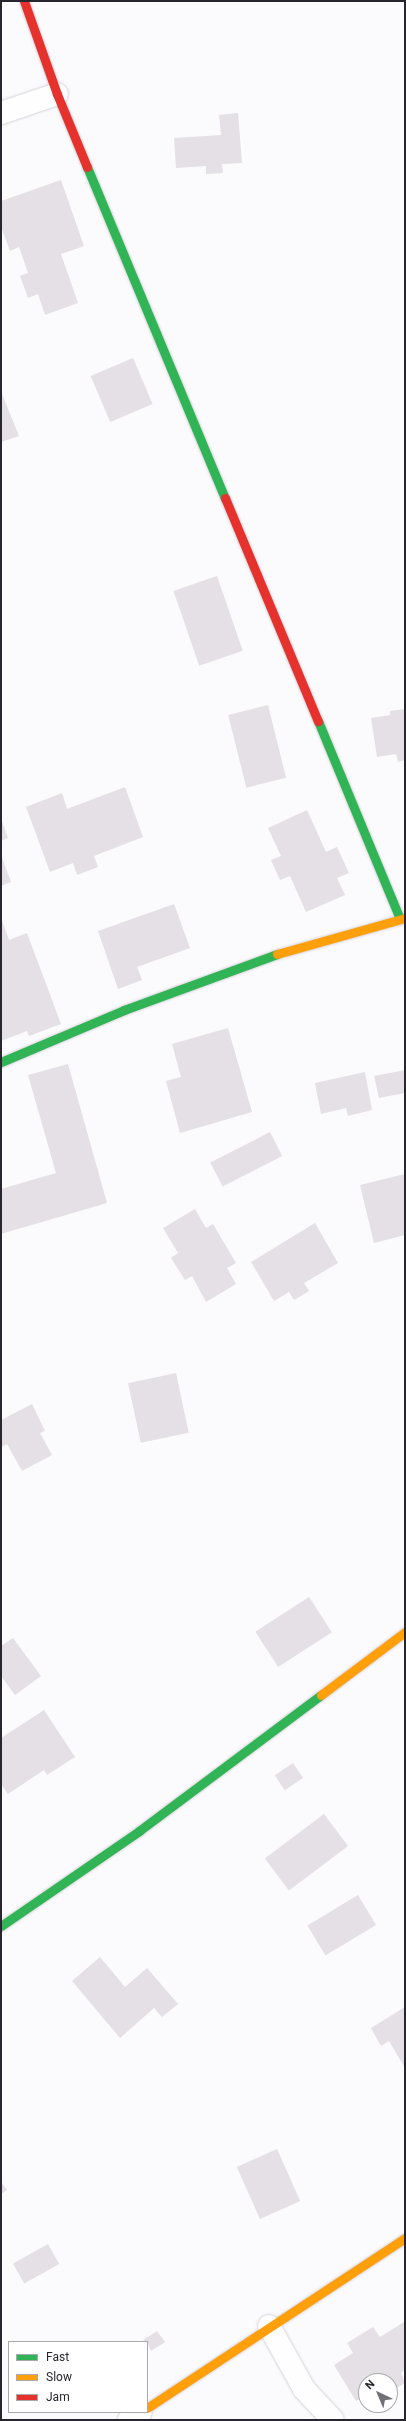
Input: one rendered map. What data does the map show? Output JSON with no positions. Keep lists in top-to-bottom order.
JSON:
{
  "legend": ["Fast", "Slow", "Jam"],
  "north": "top left"
}
